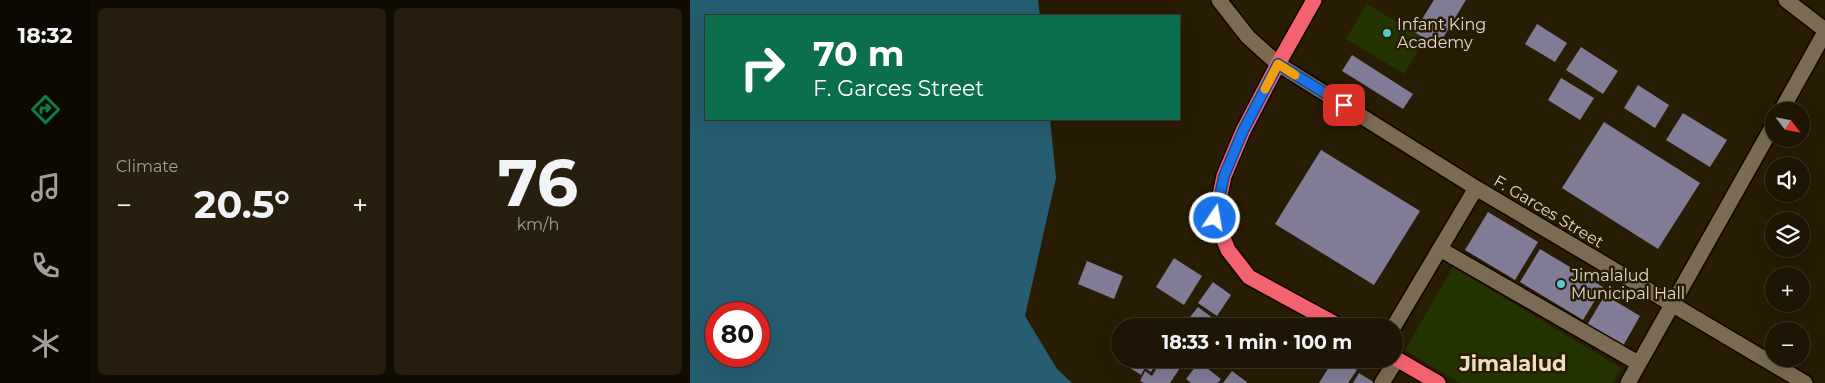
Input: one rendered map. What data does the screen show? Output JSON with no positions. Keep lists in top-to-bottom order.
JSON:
{
  "streets": {
    "street": ["F. Garces Street"]
  },
  "districts": ["Jimalalud"],
  "places": ["Infant King Academy", "Jimalalud Municipal Hall"],
  "north": "bottom right",
  "page": {
    "tabs": "18:32",
    "tile": [
      "Climate",
      ["76", "km/h"]
    ],
    "turn": ["70 m", "F. Garces Street"],
    "map_buttons": ["+", "−"],
    "heat": ["−", "20.5°", "+"],
    "limit": "80",
    "trip": "18:33 · 1 min · 100 m"
  }
}
